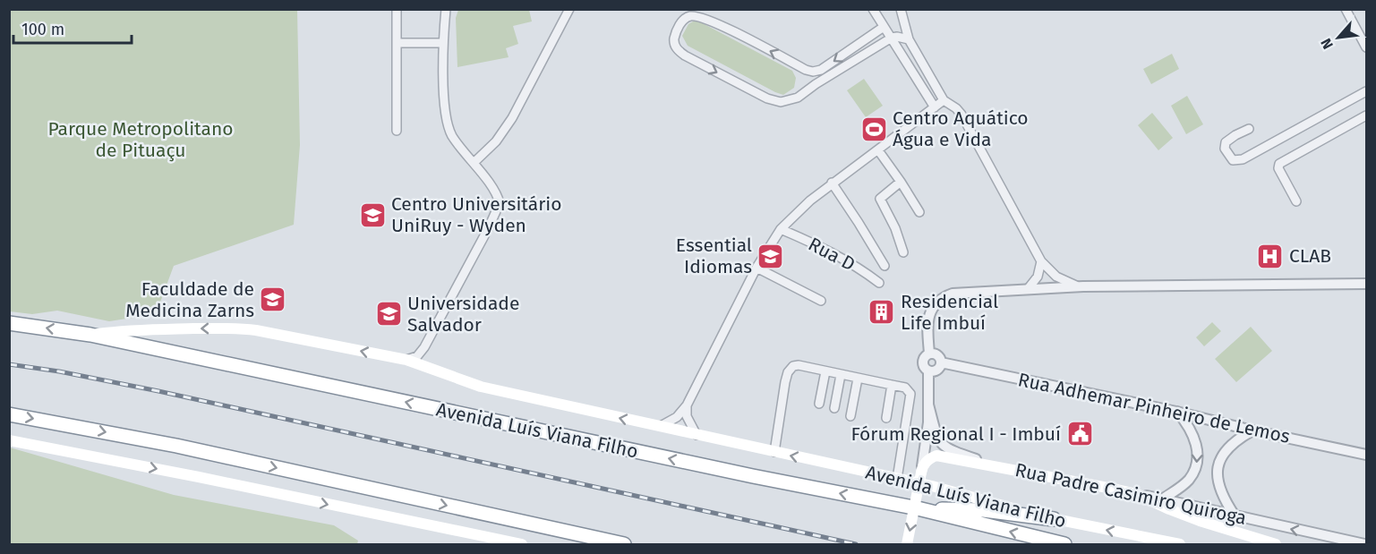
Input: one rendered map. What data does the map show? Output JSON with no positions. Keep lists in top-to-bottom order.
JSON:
{
  "streets": {
    "highway": ["Avenida Luís Viana Filho"],
    "main road": ["Rua Padre Casimiro Quiroga"],
    "street": ["Rua D", "Rua Adhemar Pinheiro de Lemos"]
  },
  "crossings": [
    ["Rua Adhemar Pinheiro de Lemos", "Rua Padre Casimiro Quiroga"]
  ],
  "parks": ["Parque Metropolitano de Pituaçu"],
  "places": {
    "sports": ["Centro Aquático Água e Vida"],
    "school or university": [
      "Centro Universitário UniRuy - Wyden",
      "Essential Idiomas",
      "Faculdade de Medicina Zarns",
      "Universidade Salvador"
    ],
    "hospital": ["CLAB"],
    "building": ["Residencial Life Imbuí"],
    "public building": ["Fórum Regional I - Imbuí"]
  },
  "scale_bar": "100 m",
  "north": "bottom left"
}
